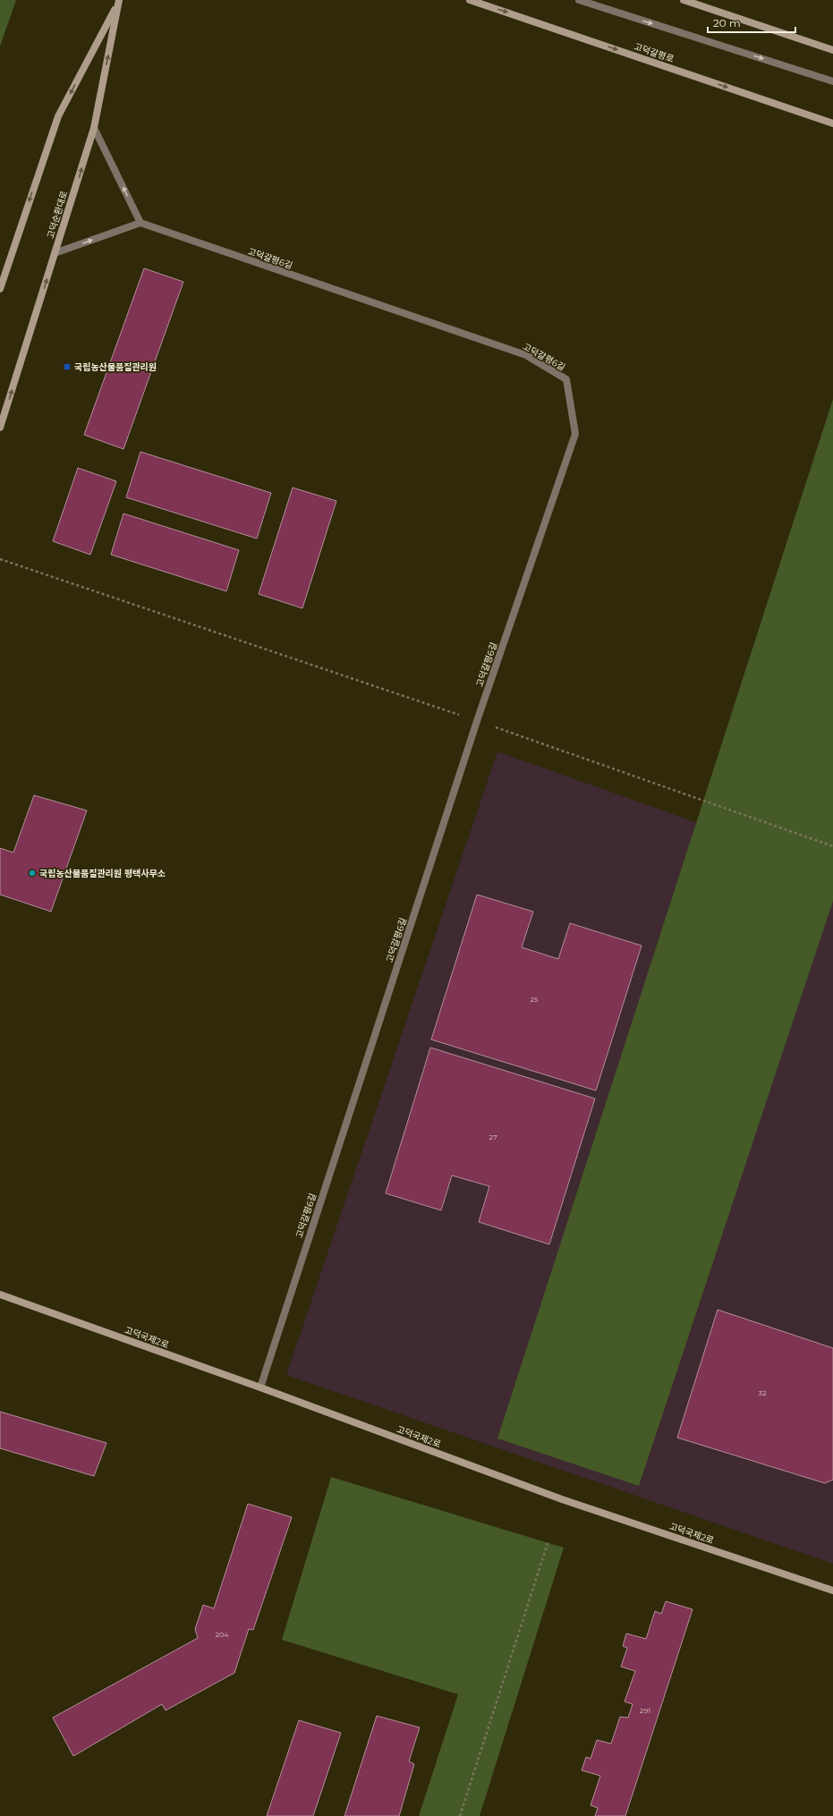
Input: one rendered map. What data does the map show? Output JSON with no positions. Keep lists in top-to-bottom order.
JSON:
{
  "streets": {
    "street": [
      "고덕갈평로",
      "고덕순환대로",
      "고덕갈평6길",
      "고덕국제2로"
    ]
  },
  "crossings": [
    ["고덕갈평6길", "고덕국제2로"]
  ],
  "places": {
    "transit": ["국립농산물품질관리원"],
    "other": ["국립농산물품질관리원 평택사무소"]
  },
  "house_numbers": [
    "25",
    "27",
    "32",
    "204",
    "291"
  ],
  "scale_bar": "20 m"
}
